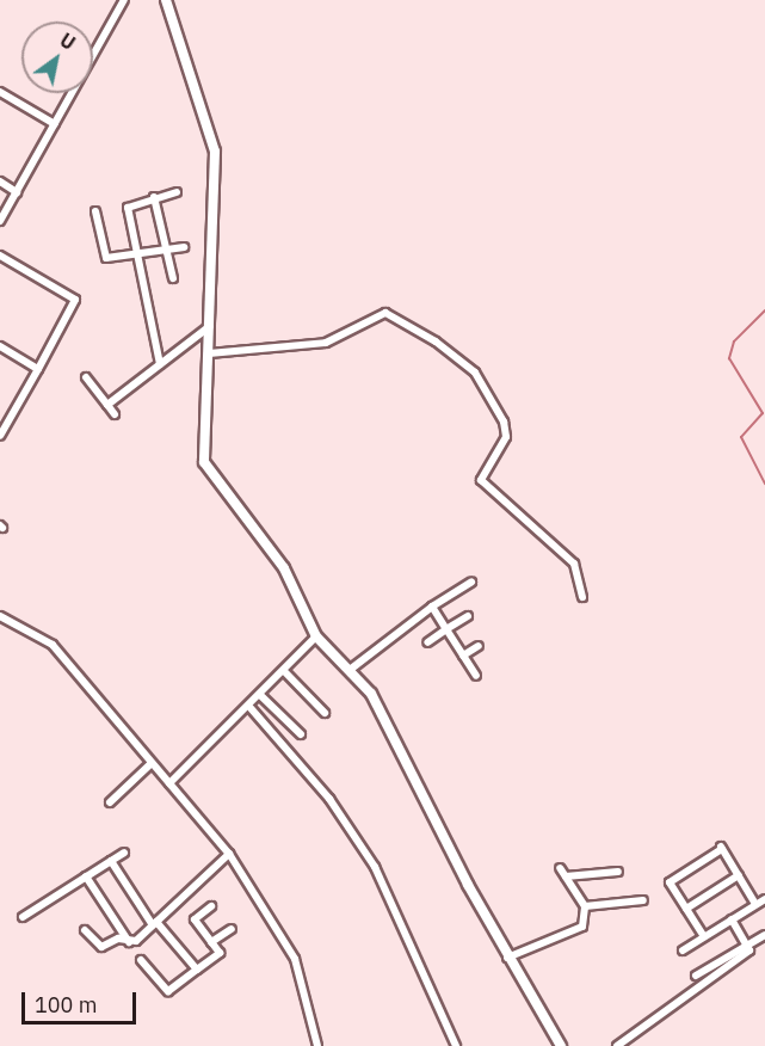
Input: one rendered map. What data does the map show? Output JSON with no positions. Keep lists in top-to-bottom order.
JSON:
{
  "scale_bar": "100 m",
  "north": "top right"
}
